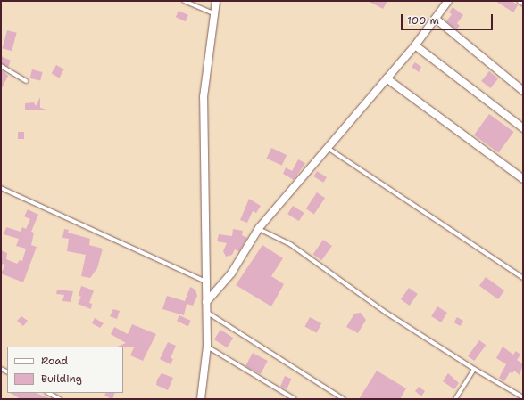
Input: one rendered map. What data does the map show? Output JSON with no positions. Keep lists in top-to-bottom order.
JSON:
{
  "legend": ["Road", "Building"],
  "scale_bar": "100 m"
}
